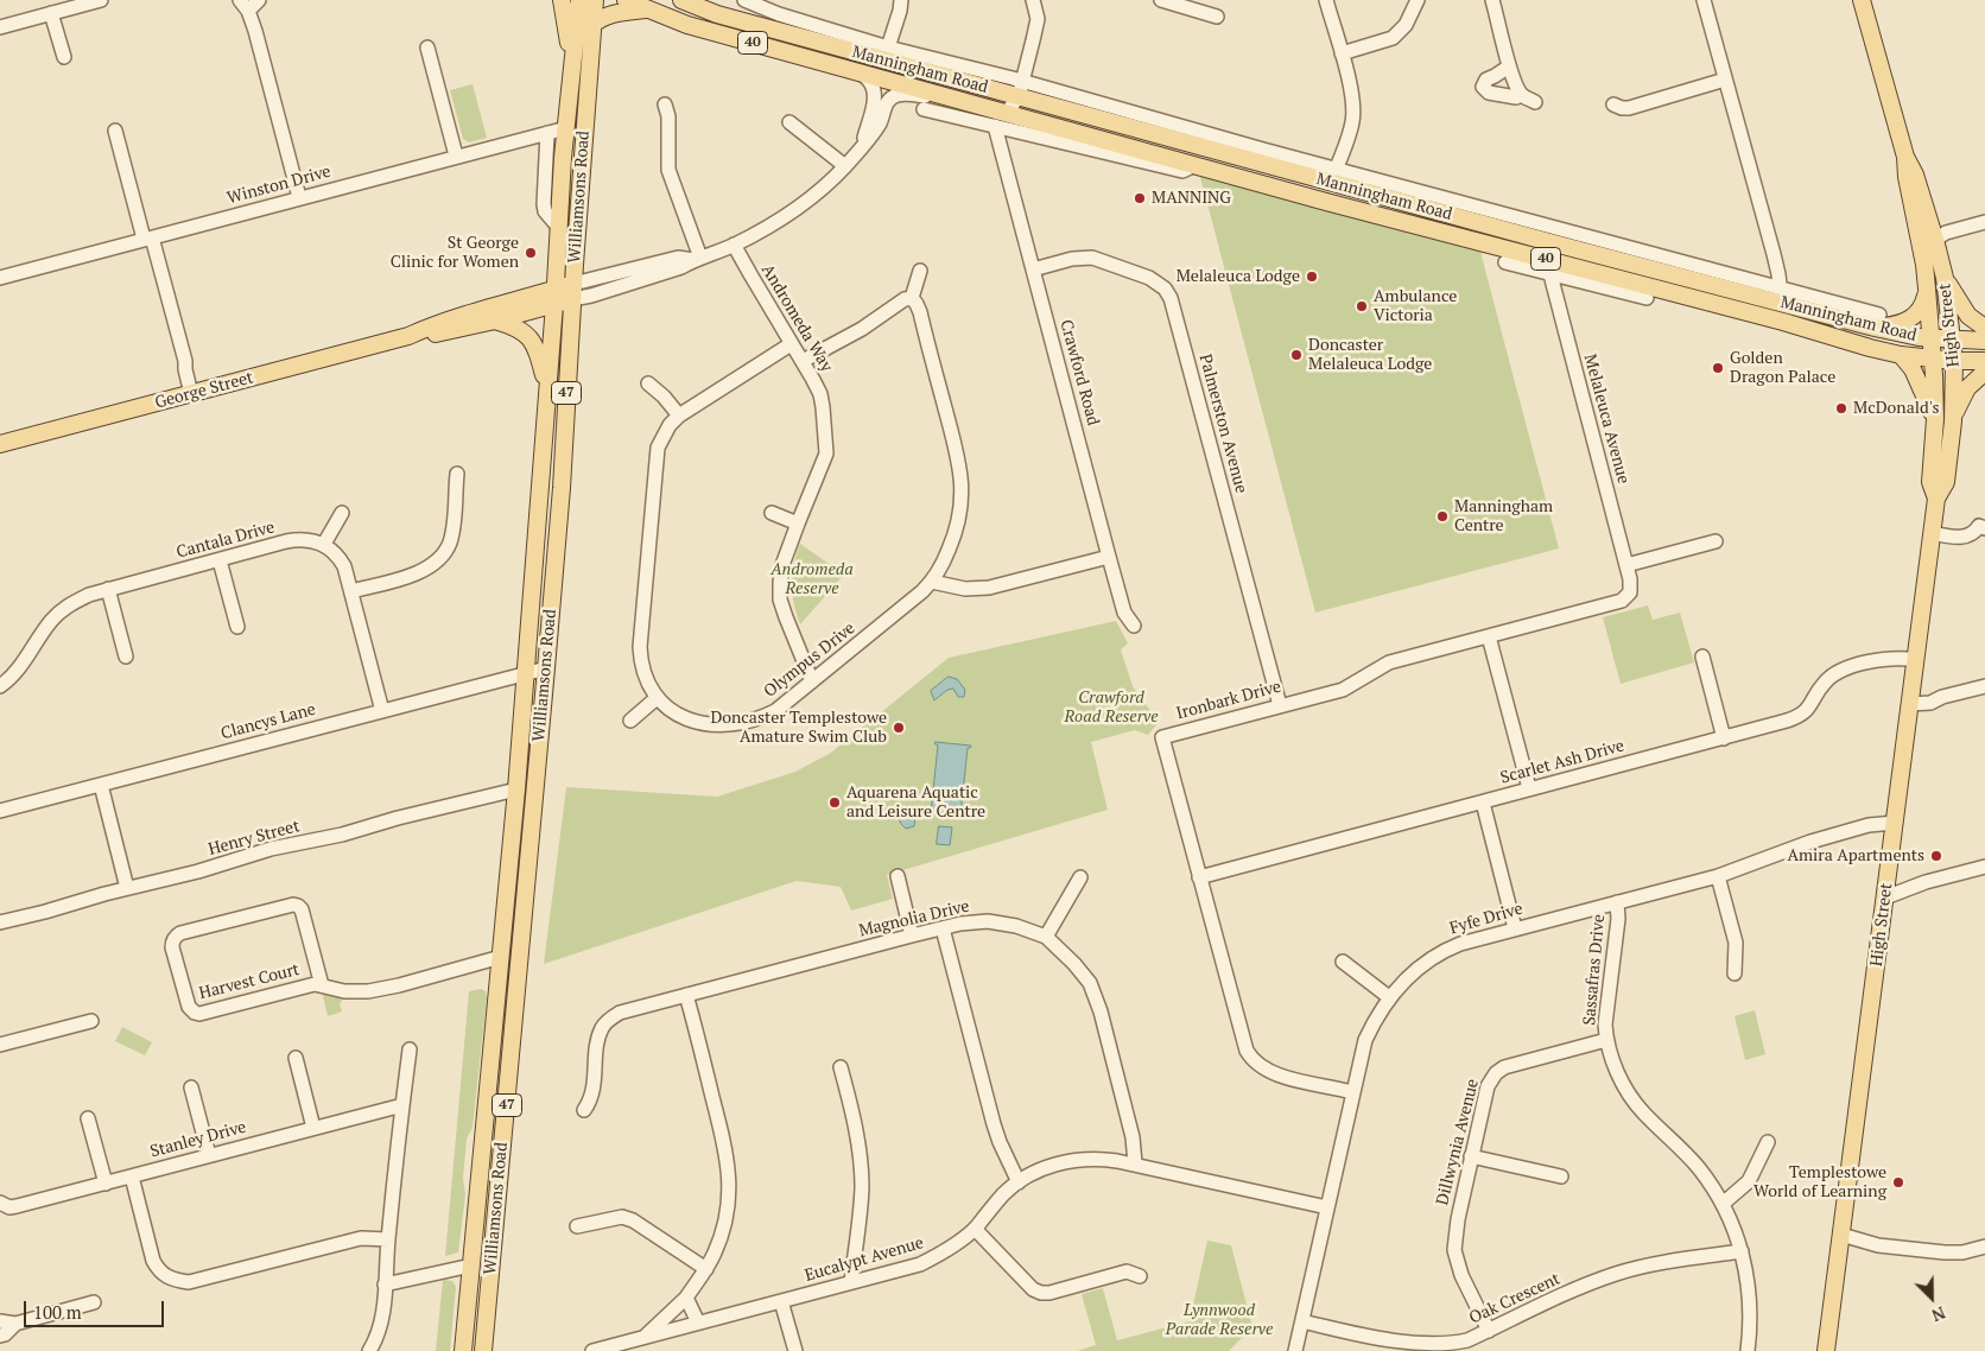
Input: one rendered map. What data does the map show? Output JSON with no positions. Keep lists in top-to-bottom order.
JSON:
{
  "streets": {
    "main road": [
      "40",
      "Manningham Road",
      "Williamsons Road",
      "High Street",
      "George Street",
      "47"
    ],
    "street": [
      "Winston Drive",
      "Andromeda Way",
      "Crawford Road",
      "Melaleuca Avenue",
      "Palmerston Avenue",
      "Cantala Drive",
      "Olympus Drive",
      "Ironbark Drive",
      "Clancys Lane",
      "Scarlet Ash Drive",
      "Henry Street",
      "Magnolia Drive",
      "Fyfe Drive",
      "Sassafras Drive",
      "Harvest Court",
      "Stanley Drive",
      "Dillwynia Avenue",
      "Eucalypt Avenue",
      "Oak Crescent"
    ]
  },
  "crossings": [
    ["Manningham Road", "High Street"],
    ["Manningham Road", "Crawford Road"],
    ["Manningham Road", "Melaleuca Avenue"],
    ["Winston Drive", "Williamsons Road"],
    ["Williamsons Road", "George Street"],
    ["Williamsons Road", "Clancys Lane"],
    ["Williamsons Road", "Henry Street"],
    ["Williamsons Road", "Harvest Court"],
    ["Andromeda Way", "Olympus Drive"],
    ["High Street", "Scarlet Ash Drive"],
    ["High Street", "Fyfe Drive"],
    ["Crawford Road", "Palmerston Avenue"],
    ["Melaleuca Avenue", "Ironbark Drive"],
    ["Palmerston Avenue", "Ironbark Drive"],
    ["Ironbark Drive", "Scarlet Ash Drive"],
    ["Ironbark Drive", "Fyfe Drive"],
    ["Magnolia Drive", "Eucalypt Avenue"],
    ["Fyfe Drive", "Sassafras Drive"],
    ["Fyfe Drive", "Eucalypt Avenue"],
    ["Fyfe Drive", "Oak Crescent"],
    ["Sassafras Drive", "Dillwynia Avenue"],
    ["Sassafras Drive", "Oak Crescent"],
    ["Dillwynia Avenue", "Oak Crescent"]
  ],
  "parks": ["Andromeda Reserve", "Crawford Road Reserve", "Lynnwood Parade Reserve"],
  "places": [
    "MANNING",
    "St George Clinic for Women",
    "Melaleuca Lodge",
    "Ambulance Victoria",
    "Doncaster Melaleuca Lodge",
    "Golden Dragon Palace",
    "McDonald's",
    "Manningham Centre",
    "Doncaster Templestowe Amature Swim Club",
    "Aquarena Aquatic and Leisure Centre",
    "Amira Apartments",
    "Templestowe World of Learning"
  ],
  "scale_bar": "100 m",
  "north": "bottom right"
}
